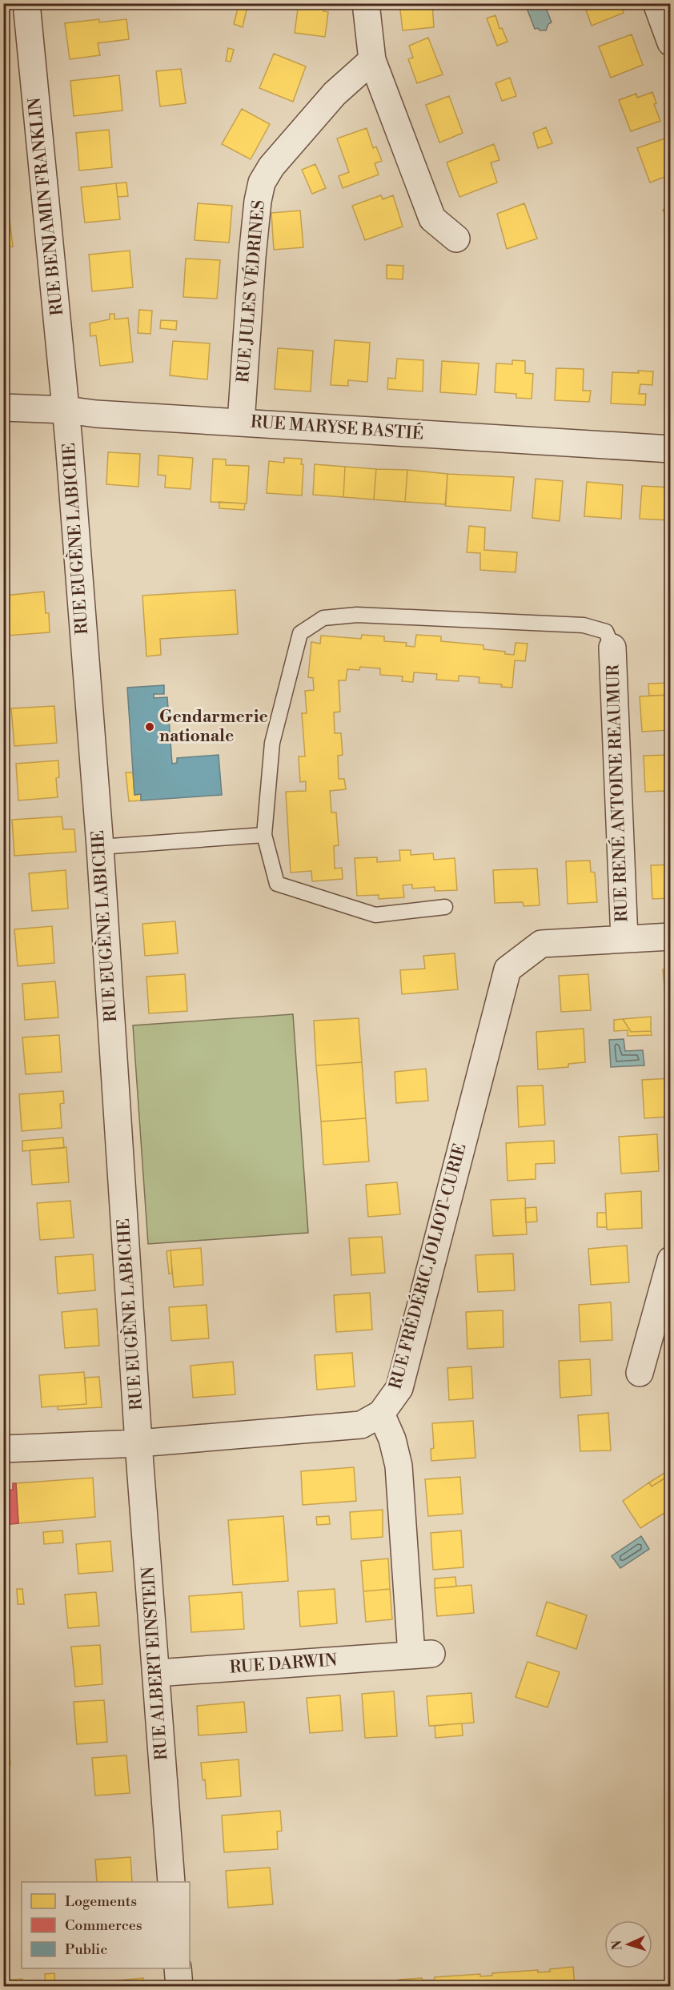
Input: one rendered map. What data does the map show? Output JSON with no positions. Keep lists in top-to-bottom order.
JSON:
{
  "streets": {
    "street": [
      "RUE BENJAMIN FRANKLIN",
      "RUE JULES VÉDRINES",
      "RUE MARYSE BASTIÉ",
      "RUE EUGÈNE LABICHE",
      "RUE RENÉ ANTOINE REAUMUR",
      "RUE FRÉDÉRIC JOLIOT-CURIE",
      "RUE ALBERT EINSTEIN",
      "RUE DARWIN"
    ]
  },
  "crossings": [
    ["RUE BENJAMIN FRANKLIN", "RUE MARYSE BASTIÉ"],
    ["RUE BENJAMIN FRANKLIN", "RUE EUGÈNE LABICHE"],
    ["RUE JULES VÉDRINES", "RUE MARYSE BASTIÉ"],
    ["RUE MARYSE BASTIÉ", "RUE EUGÈNE LABICHE"],
    ["RUE EUGÈNE LABICHE", "RUE FRÉDÉRIC JOLIOT-CURIE"],
    ["RUE EUGÈNE LABICHE", "RUE ALBERT EINSTEIN"],
    ["RUE RENÉ ANTOINE REAUMUR", "RUE FRÉDÉRIC JOLIOT-CURIE"],
    ["RUE FRÉDÉRIC JOLIOT-CURIE", "RUE ALBERT EINSTEIN"],
    ["RUE FRÉDÉRIC JOLIOT-CURIE", "RUE DARWIN"],
    ["RUE ALBERT EINSTEIN", "RUE DARWIN"]
  ],
  "places": ["Gendarmerie nationale"],
  "legend": ["Logements", "Commerces", "Public"],
  "north": "left"
}
